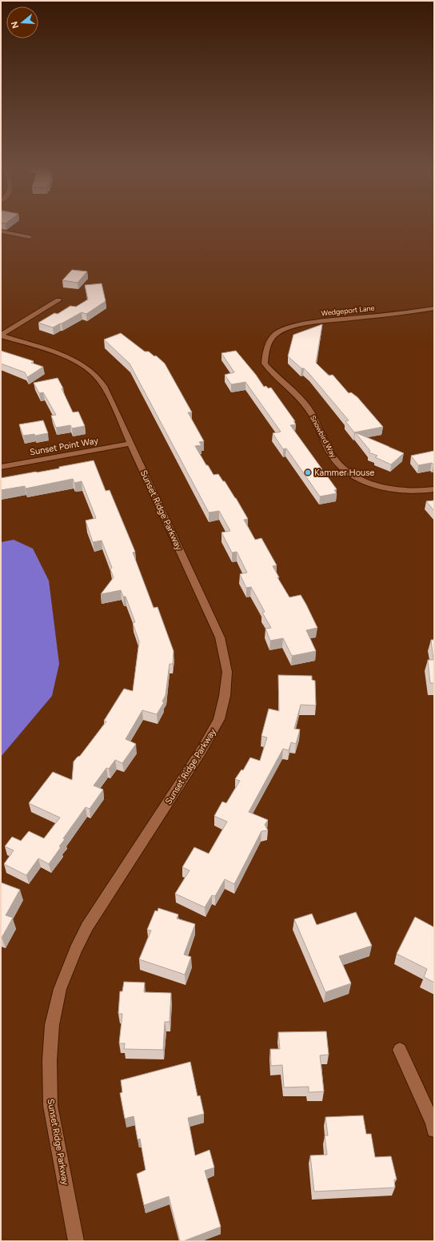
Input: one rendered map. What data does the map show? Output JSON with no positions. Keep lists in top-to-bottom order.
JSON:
{
  "streets": {
    "street": [
      "Wedgeport Lane",
      "Snowbird Way",
      "Sunset Point Way",
      "Sunset Ridge Parkway"
    ]
  },
  "crossings": [
    ["Wedgeport Lane", "Snowbird Way"],
    ["Sunset Point Way", "Sunset Ridge Parkway"]
  ],
  "places": ["Kammer House"],
  "north": "left"
}
